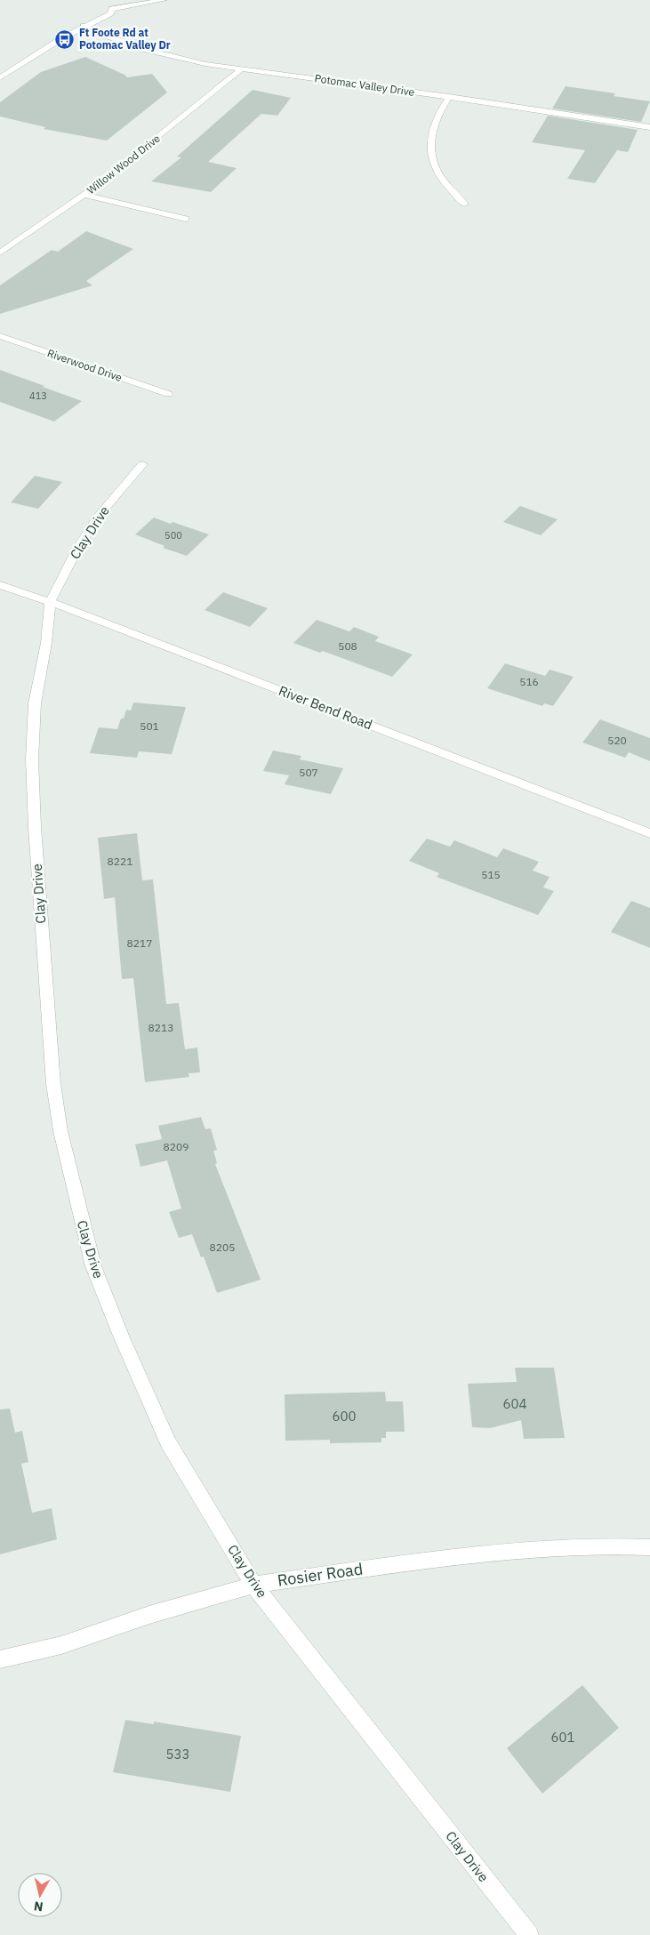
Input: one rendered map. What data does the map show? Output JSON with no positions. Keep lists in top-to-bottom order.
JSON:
{
  "streets": {
    "street": [
      "Potomac Valley Drive",
      "Willow Wood Drive",
      "Riverwood Drive",
      "Clay Drive",
      "River Bend Road",
      "Rosier Road"
    ]
  },
  "crossings": [
    ["Potomac Valley Drive", "Willow Wood Drive"],
    ["Clay Drive", "River Bend Road"],
    ["Clay Drive", "Rosier Road"]
  ],
  "places": {
    "bus stop": ["Ft Foote Rd at Potomac Valley Dr"]
  },
  "house_numbers": [
    "413",
    "500",
    "508",
    "516",
    "501",
    "520",
    "507",
    "8221",
    "515",
    "8217",
    "8213",
    "8209",
    "8205",
    "604",
    "600",
    "601",
    "533"
  ],
  "north": "bottom"
}
